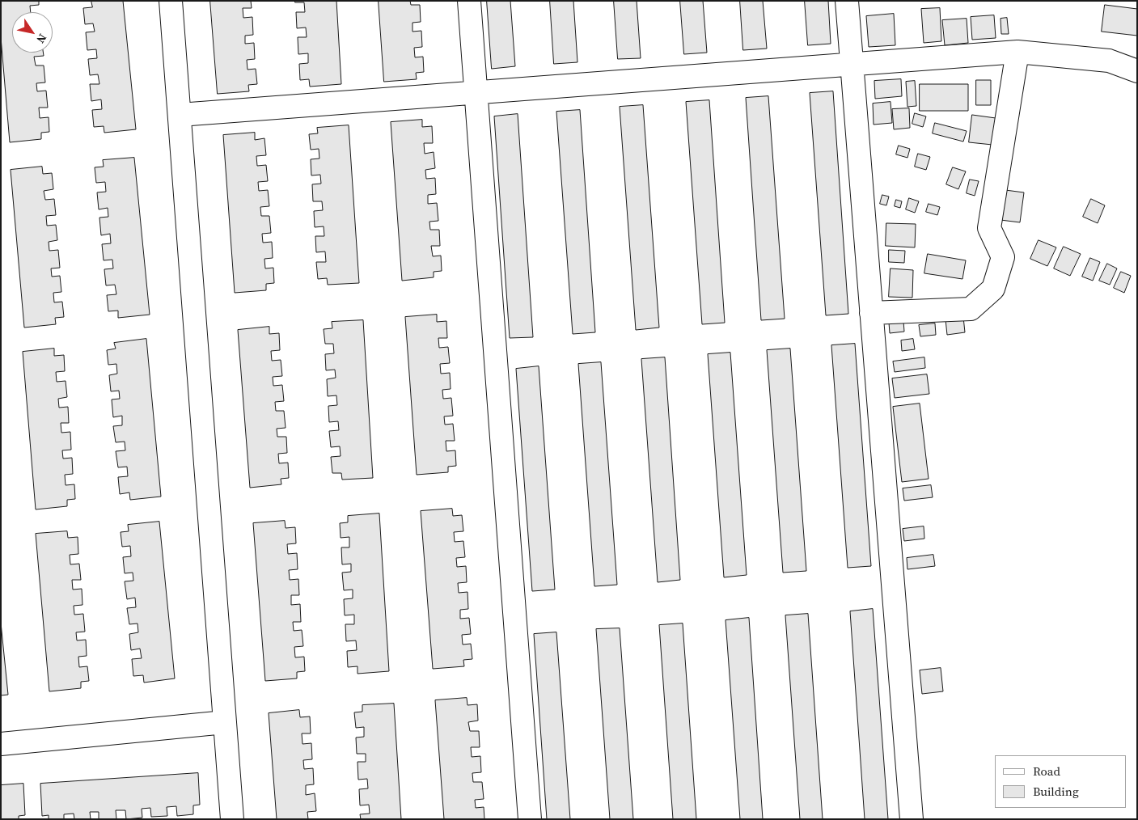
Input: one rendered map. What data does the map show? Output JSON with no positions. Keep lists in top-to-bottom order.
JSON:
{
  "legend": ["Road", "Building"],
  "north": "bottom right"
}
